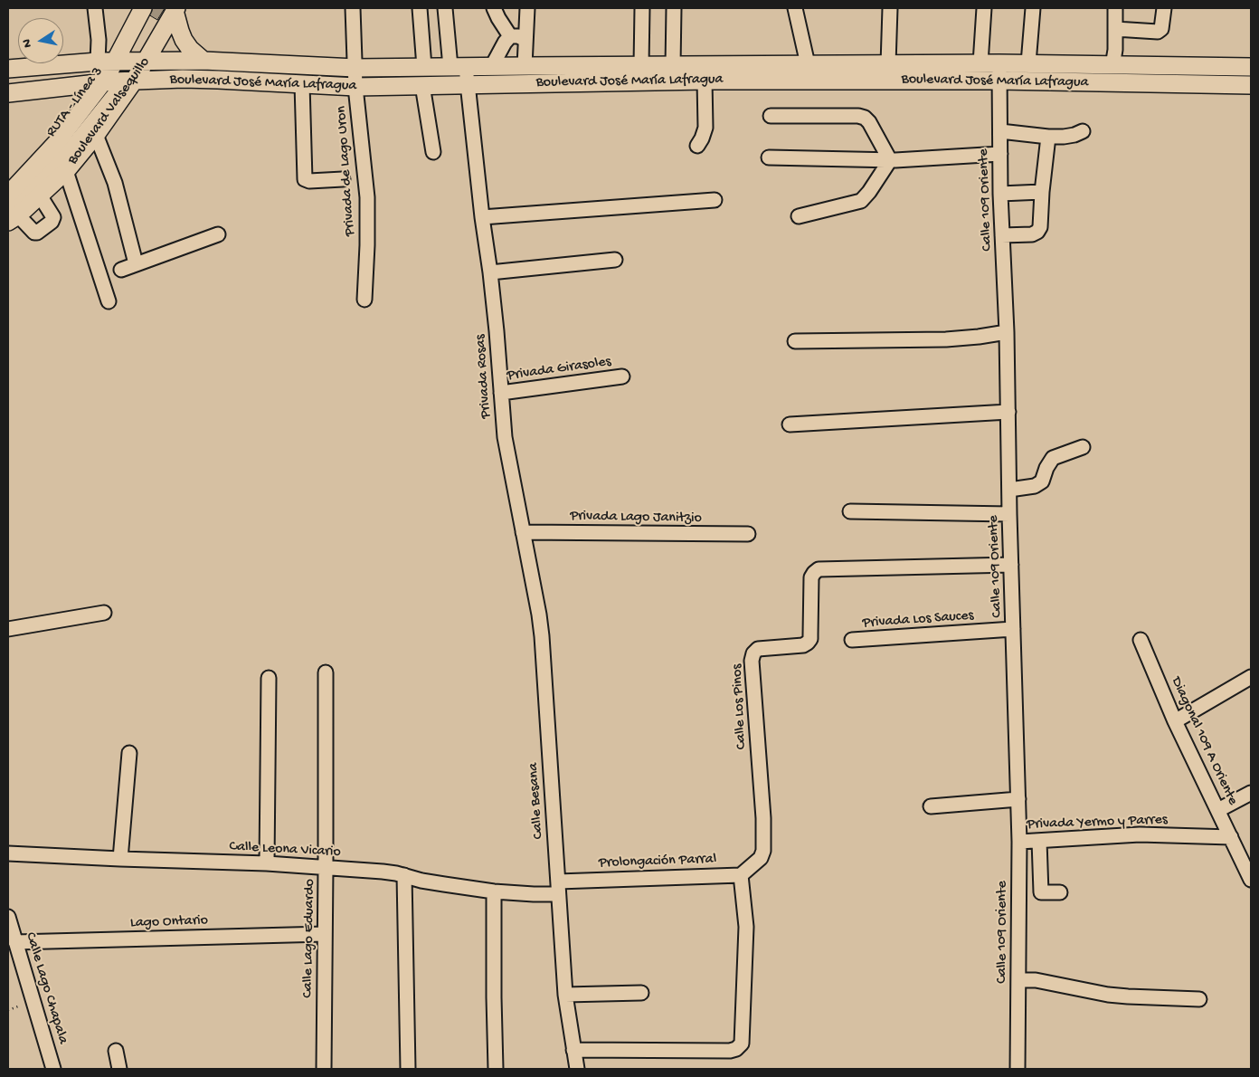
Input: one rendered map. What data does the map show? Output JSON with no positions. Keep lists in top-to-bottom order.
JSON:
{
  "streets": {
    "main road": ["Boulevard José María Lafragua", "Boulevard Valsequillo"],
    "street": [
      "RUTA - Línea 3",
      "Privada de Lago Uron",
      "Calle 109 Oriente",
      "Privada Girasoles",
      "Privada Rosas",
      "Privada Lago Janitzio",
      "Privada Los Sauces",
      "Calle Los Pinos",
      "Diagonal 109 A Oriente",
      "Calle Besana",
      "Privada Yermo y Parres",
      "Calle Leona Vicario",
      "Prolongación Parral",
      "Lago Ontario",
      "Calle Lago Eduardo",
      "Calle Lago Chapala"
    ]
  },
  "crossings": [
    ["Boulevard José María Lafragua", "RUTA - Línea 3"],
    ["Boulevard José María Lafragua", "Boulevard Valsequillo"],
    ["Boulevard José María Lafragua", "Privada de Lago Uron"],
    ["Boulevard José María Lafragua", "Calle 109 Oriente"],
    ["Boulevard José María Lafragua", "Privada Rosas"],
    ["RUTA - Línea 3", "Boulevard Valsequillo"],
    ["Calle 109 Oriente", "Privada Los Sauces"],
    ["Calle 109 Oriente", "Calle Los Pinos"],
    ["Calle 109 Oriente", "Privada Yermo y Parres"],
    ["Privada Girasoles", "Privada Rosas"],
    ["Privada Rosas", "Privada Lago Janitzio"],
    ["Privada Rosas", "Calle Besana"],
    ["Privada Lago Janitzio", "Calle Besana"],
    ["Calle Los Pinos", "Prolongación Parral"],
    ["Diagonal 109 A Oriente", "Privada Yermo y Parres"],
    ["Calle Besana", "Calle Leona Vicario"],
    ["Calle Besana", "Prolongación Parral"],
    ["Calle Leona Vicario", "Prolongación Parral"],
    ["Calle Leona Vicario", "Calle Lago Eduardo"],
    ["Lago Ontario", "Calle Lago Eduardo"],
    ["Lago Ontario", "Calle Lago Chapala"]
  ],
  "north": "left"
}
